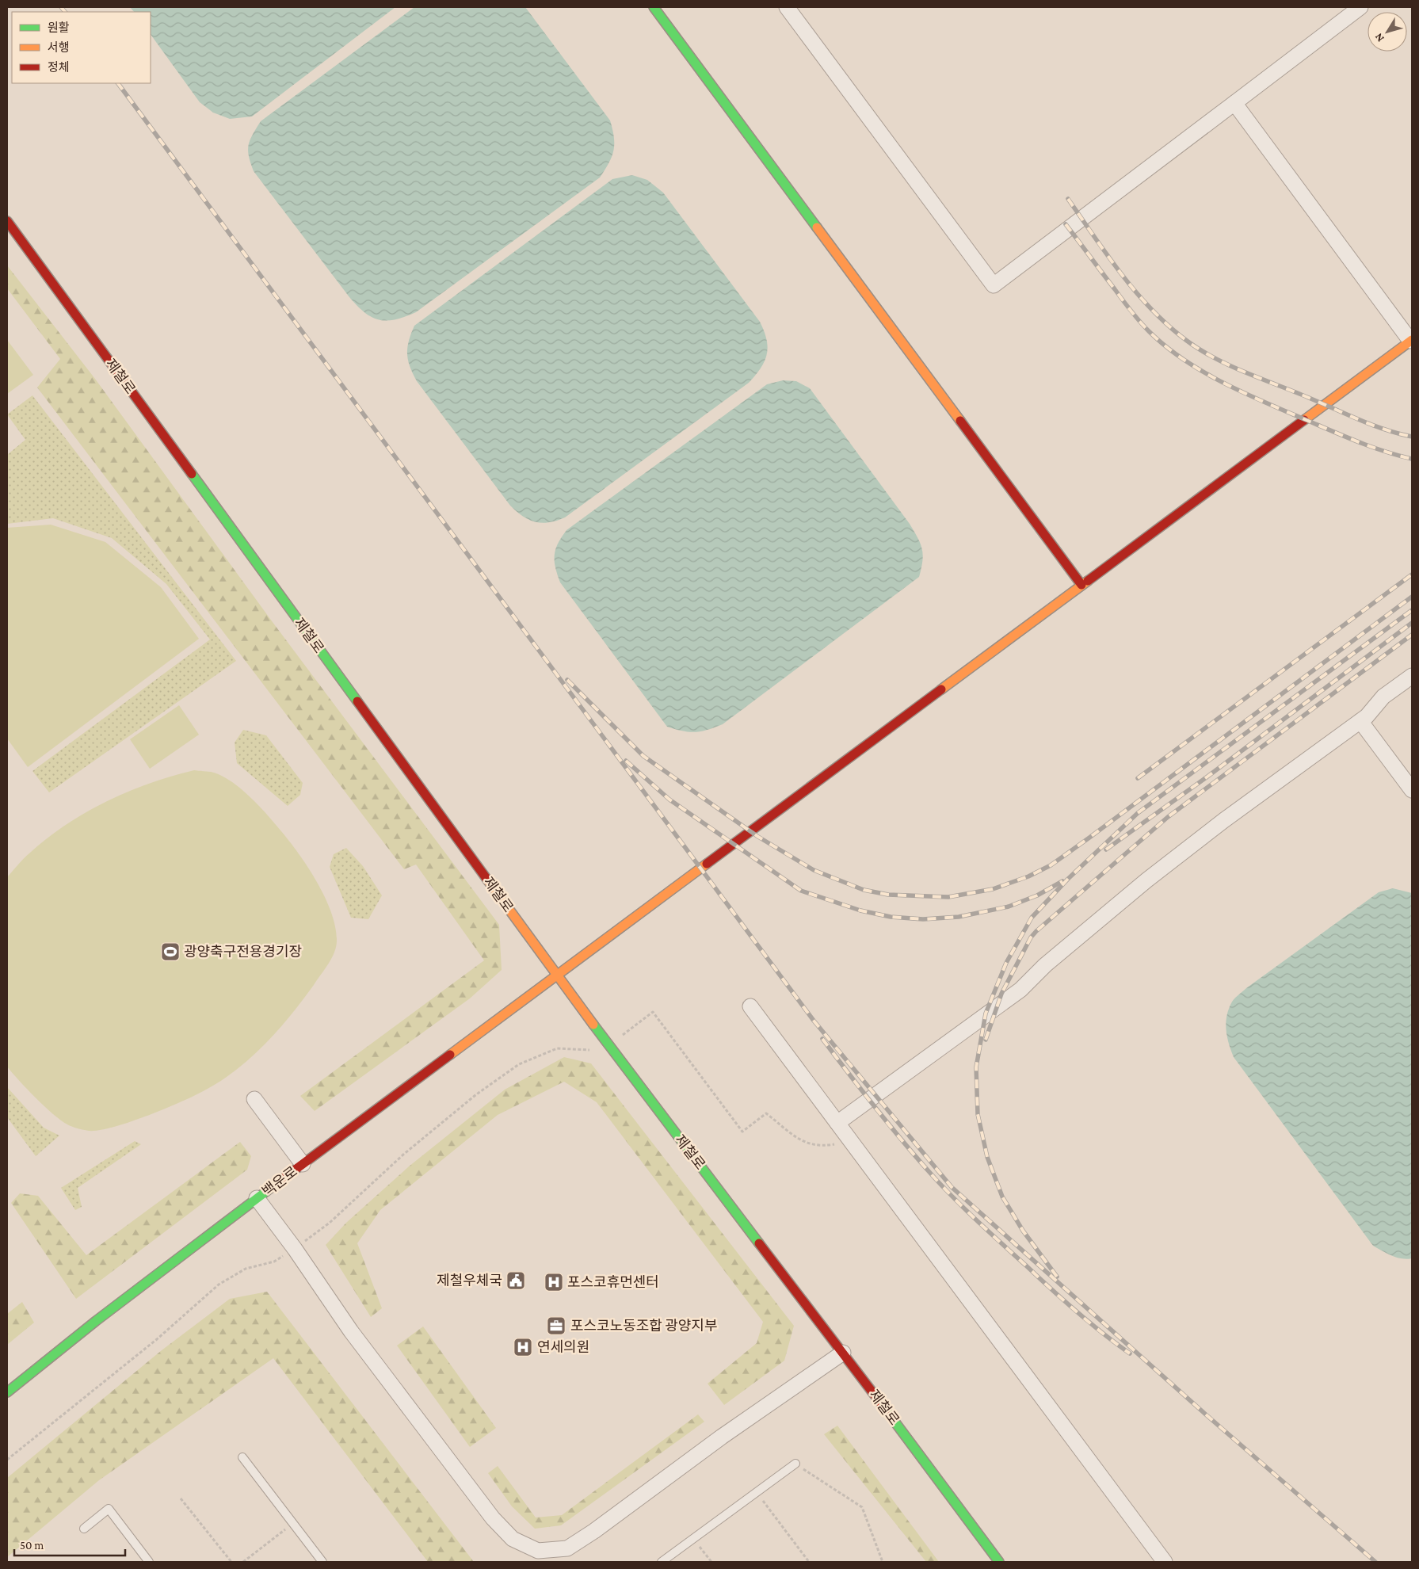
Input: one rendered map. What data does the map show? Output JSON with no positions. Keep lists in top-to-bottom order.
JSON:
{
  "streets": {
    "main road": ["제철로", "백운로"]
  },
  "crossings": [
    ["제철로", "백운로"]
  ],
  "places": {
    "sports": ["광양축구전용경기장"],
    "public building": ["제철우체국"],
    "hospital": ["포스코휴먼센터", "연세의원"],
    "office": ["포스코노동조합 광양지부"]
  },
  "legend": ["원활", "서행", "정체"],
  "scale_bar": "50 m",
  "north": "bottom left"
}
